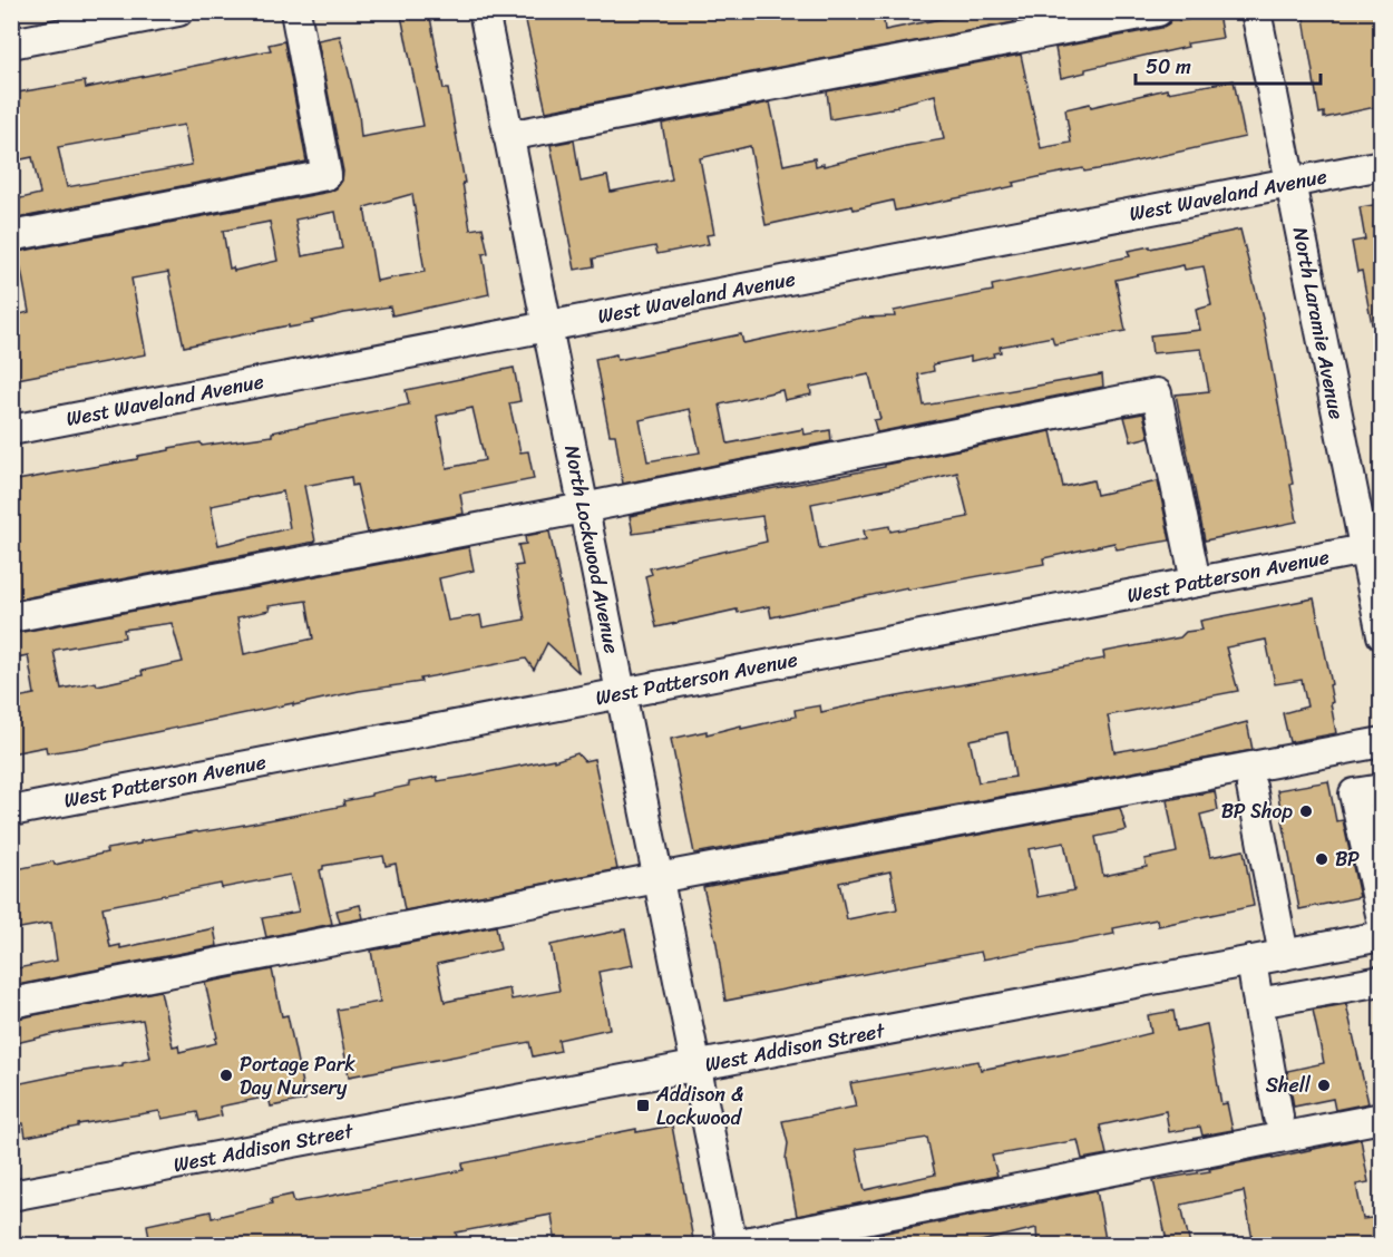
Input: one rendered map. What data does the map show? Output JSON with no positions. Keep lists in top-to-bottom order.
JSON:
{
  "streets": {
    "street": [
      "West Waveland Avenue",
      "North Laramie Avenue",
      "North Lockwood Avenue",
      "West Patterson Avenue",
      "West Addison Street"
    ]
  },
  "crossings": [
    ["West Waveland Avenue", "North Laramie Avenue"],
    ["West Waveland Avenue", "North Lockwood Avenue"],
    ["North Laramie Avenue", "West Patterson Avenue"],
    ["North Lockwood Avenue", "West Patterson Avenue"],
    ["North Lockwood Avenue", "West Addison Street"]
  ],
  "places": {
    "other": [
      "BP Shop",
      "BP",
      "Portage Park Day Nursery",
      "Shell"
    ],
    "transit": ["Addison & Lockwood"]
  },
  "scale_bar": "50 m"
}
